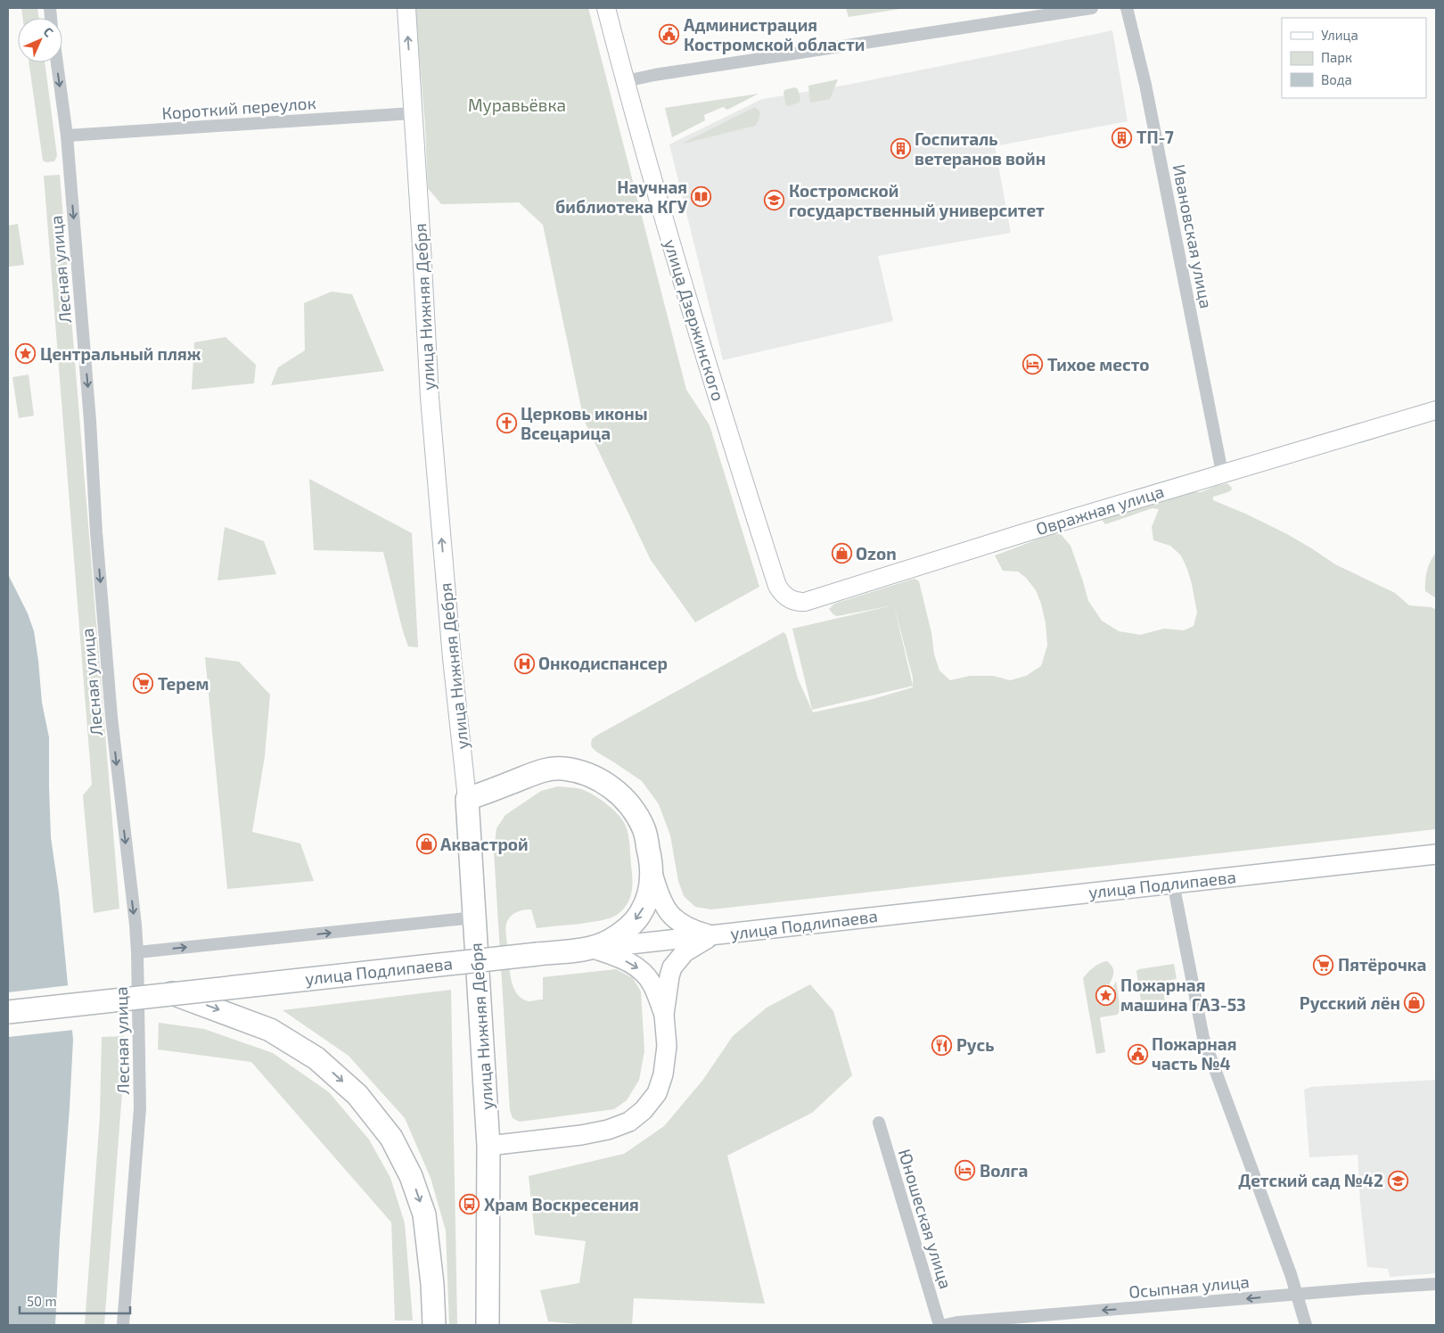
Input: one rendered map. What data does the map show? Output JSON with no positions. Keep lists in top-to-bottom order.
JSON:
{
  "streets": {
    "highway": ["улица Нижняя Дебря", "улица Подлипаева"],
    "street": [
      "Короткий переулок",
      "Ивановская улица",
      "Лесная улица",
      "улица Дзержинского",
      "Овражная улица",
      "Юношеская улица",
      "Осыпная улица"
    ]
  },
  "crossings": [
    ["Короткий переулок", "Лесная улица"],
    ["Короткий переулок", "улица Нижняя Дебря"],
    ["Ивановская улица", "Овражная улица"],
    ["улица Дзержинского", "Овражная улица"]
  ],
  "one_way": ["Лесная улица", "улица Нижняя Дебря", "Осыпная улица"],
  "parks": ["Муравьёвка"],
  "places": {
    "public building": ["Администрация Костромской области", "Пожарная часть №4"],
    "building": ["ТП-7", "Госпиталь ветеранов войн"],
    "library": ["Научная библиотека КГУ"],
    "school or university": ["Костромской государственный университет", "Детский сад №42"],
    "place": ["Центральный пляж", "Пожарная машина ГАЗ-53"],
    "hotel": ["Тихое место", "Волга"],
    "church": ["Церковь иконы Всецарица"],
    "shop": ["Ozon", "Аквастрой", "Русский лён"],
    "hospital": ["Онкодиспансер"],
    "supermarket": ["Терем", "Пятёрочка"],
    "restaurant": ["Русь"],
    "bus stop": ["Храм Воскресения"]
  },
  "legend": ["Улица", "Парк", "Вода"],
  "scale_bar": "50 m",
  "north": "top right"
}
